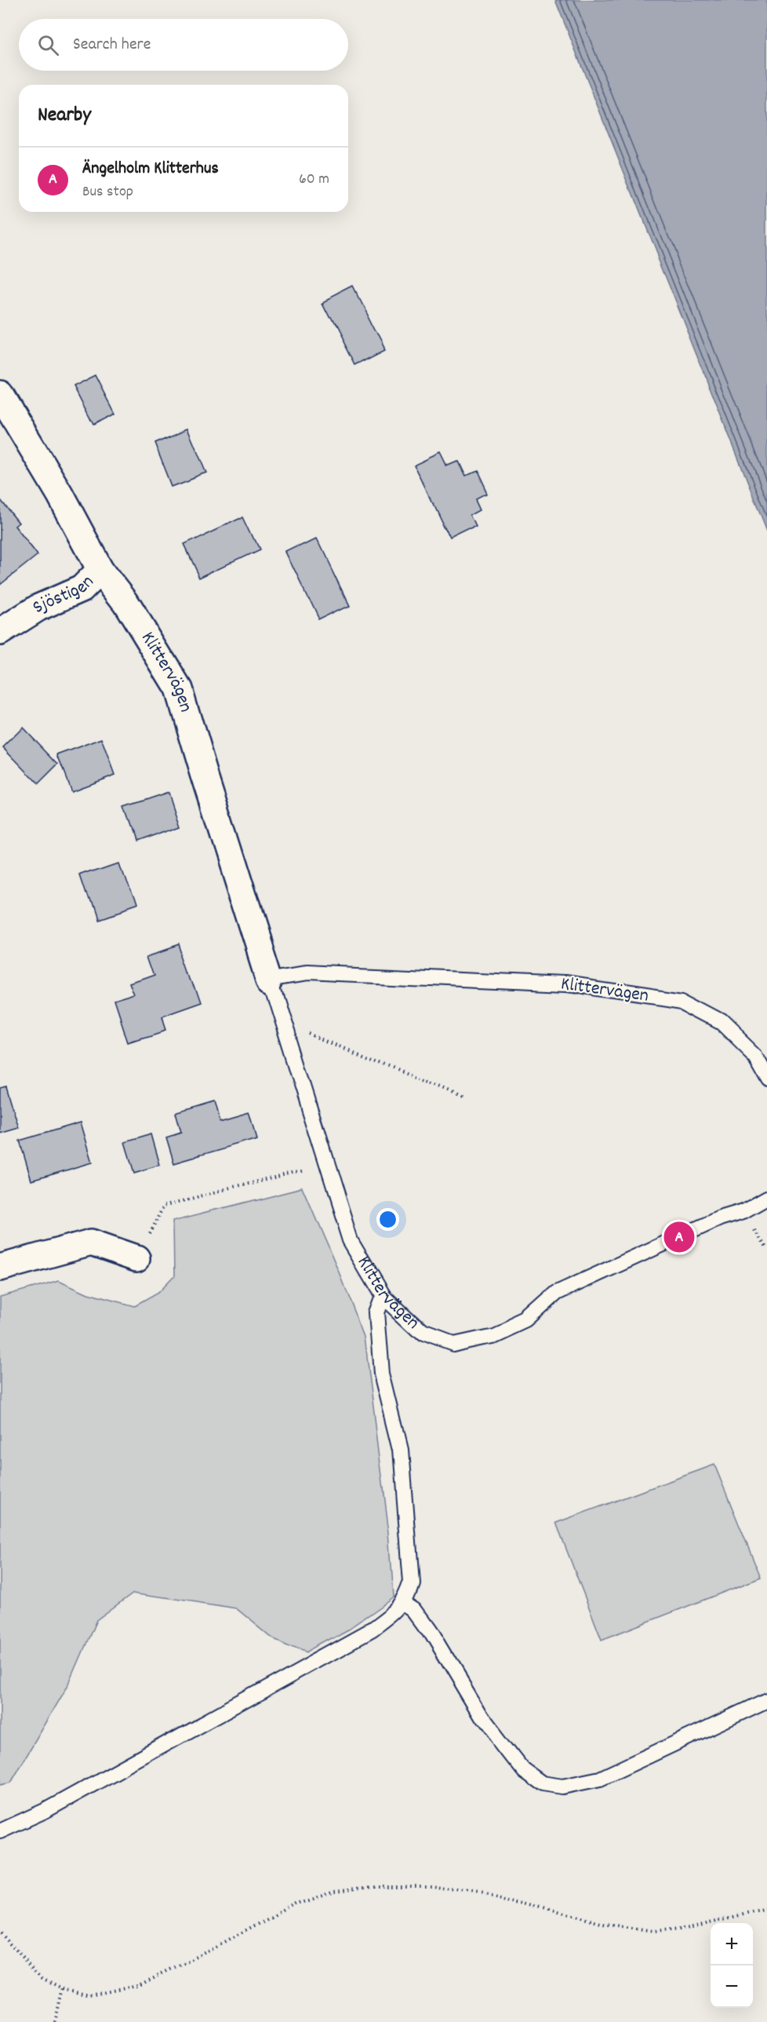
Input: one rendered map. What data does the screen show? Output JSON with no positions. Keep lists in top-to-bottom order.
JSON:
{
  "streets": {
    "street": ["Sjöstigen", "Klittervägen"]
  },
  "crossings": [
    ["Sjöstigen", "Klittervägen"]
  ],
  "page": {
    "search": "Search here",
    "heading": "Nearby",
    "list": [
      {
        "mark": "A",
        "name": "Ängelholm Klitterhus",
        "note": "Bus stop",
        "value": "60 m"
      }
    ],
    "pins": "A",
    "map_buttons": ["+", "−"]
  }
}
